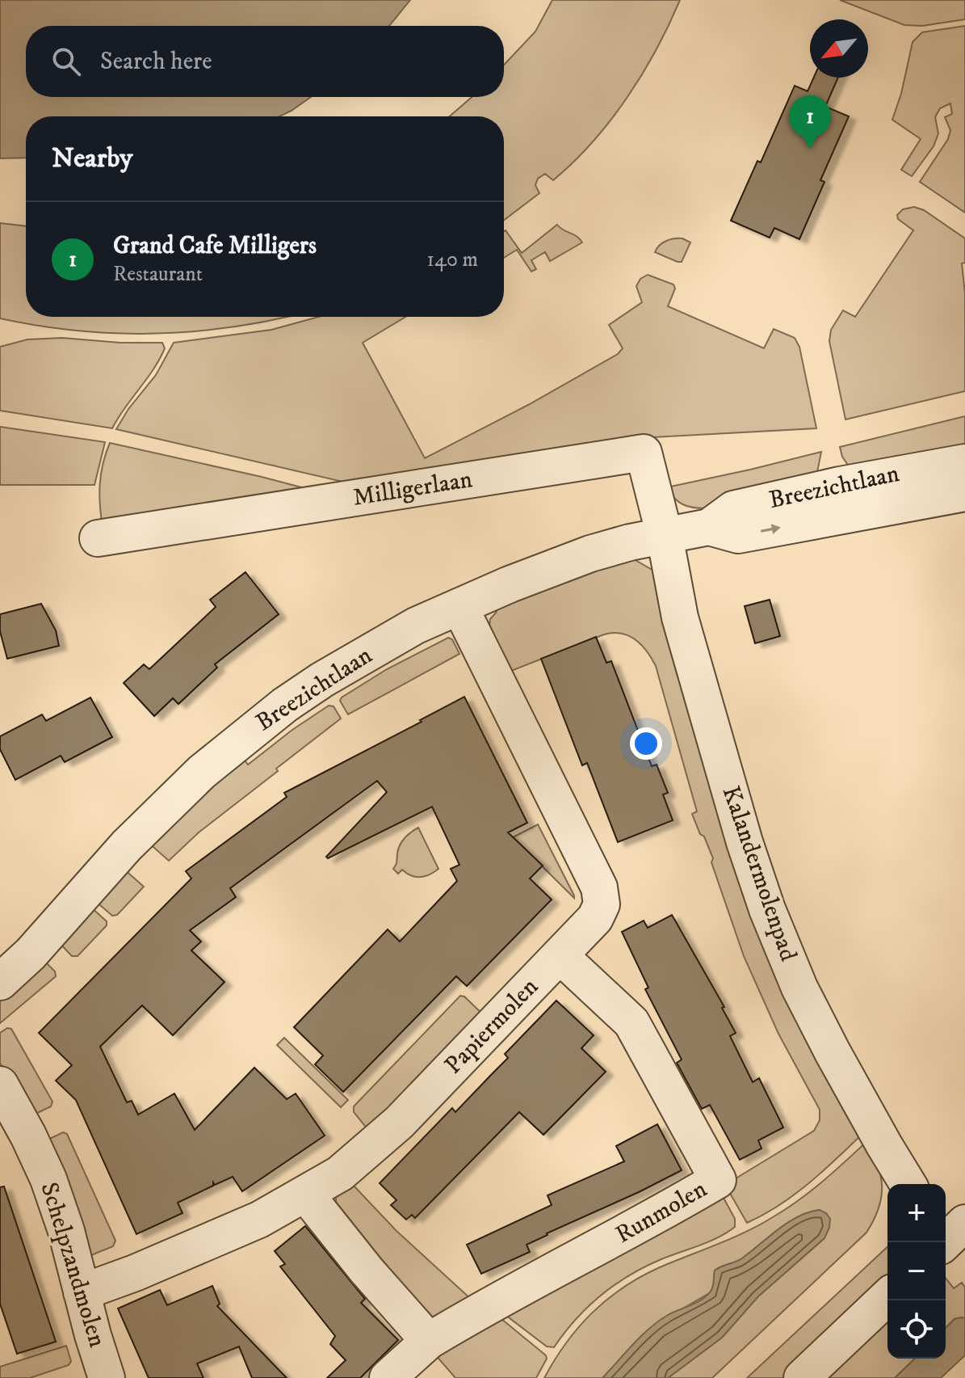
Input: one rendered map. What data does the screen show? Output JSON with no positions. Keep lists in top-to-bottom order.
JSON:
{
  "streets": {
    "street": [
      "Breezichtlaan",
      "Milligerlaan",
      "Kalandermolenpad",
      "Papiermolen",
      "Runmolen",
      "Schelpzandmolen"
    ]
  },
  "crossings": [
    ["Breezichtlaan", "Milligerlaan"],
    ["Breezichtlaan", "Kalandermolenpad"],
    ["Breezichtlaan", "Papiermolen"],
    ["Milligerlaan", "Kalandermolenpad"],
    ["Papiermolen", "Runmolen"],
    ["Papiermolen", "Schelpzandmolen"]
  ],
  "north": "bottom left",
  "page": {
    "search": "Search here",
    "pins": "1",
    "heading": "Nearby",
    "list": [
      {
        "mark": "1",
        "name": "Grand Cafe Milligers",
        "note": "Restaurant",
        "value": "140 m"
      }
    ],
    "map_buttons": ["+", "−"]
  }
}
